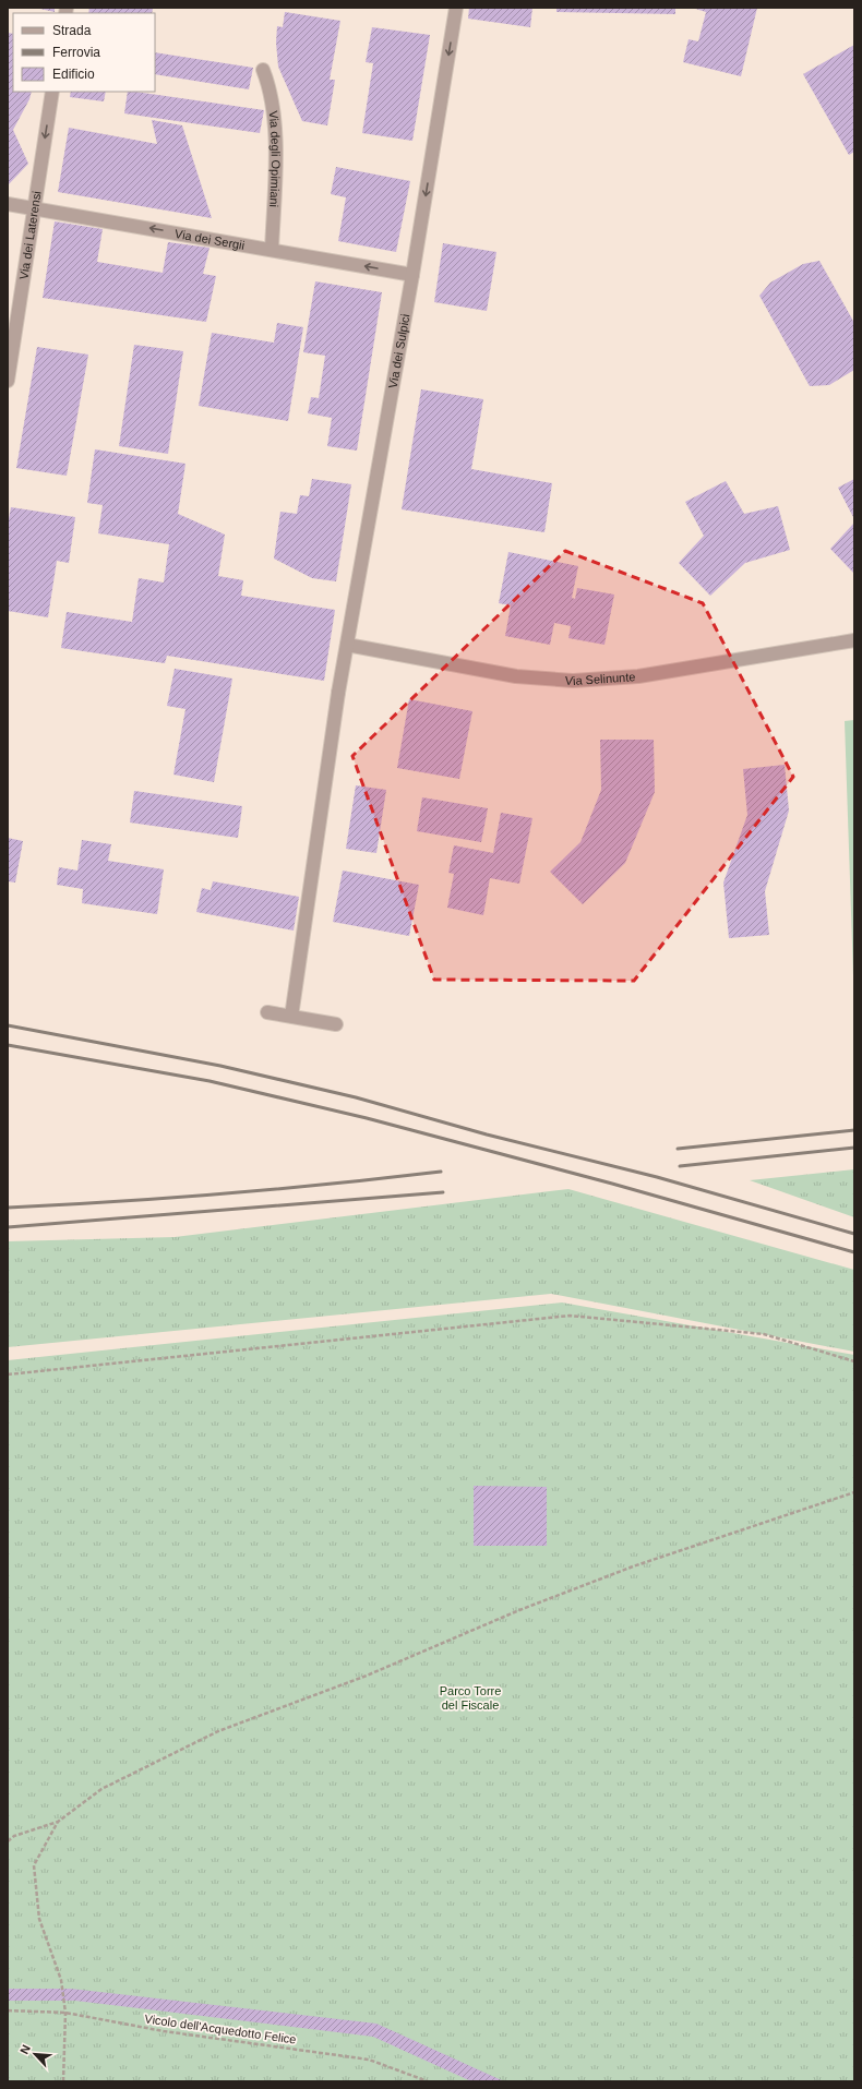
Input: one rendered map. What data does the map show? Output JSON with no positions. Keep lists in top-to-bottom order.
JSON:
{
  "streets": {
    "street": [
      "Via degli Opimiani",
      "Via dei Laterensi",
      "Via dei Sergii",
      "Via dei Sulpici",
      "Via Selinunte"
    ],
    "path": ["Vicolo dell'Acquedotto Felice"]
  },
  "crossings": [
    ["Via degli Opimiani", "Via dei Sergii"],
    ["Via dei Laterensi", "Via dei Sergii"],
    ["Via dei Sergii", "Via dei Sulpici"],
    ["Via dei Sulpici", "Via Selinunte"]
  ],
  "one_way": ["Via dei Laterensi", "Via dei Sergii"],
  "parks": ["Parco Torre del Fiscale"],
  "legend": ["Strada", "Ferrovia", "Edificio"],
  "north": "top left"
}
